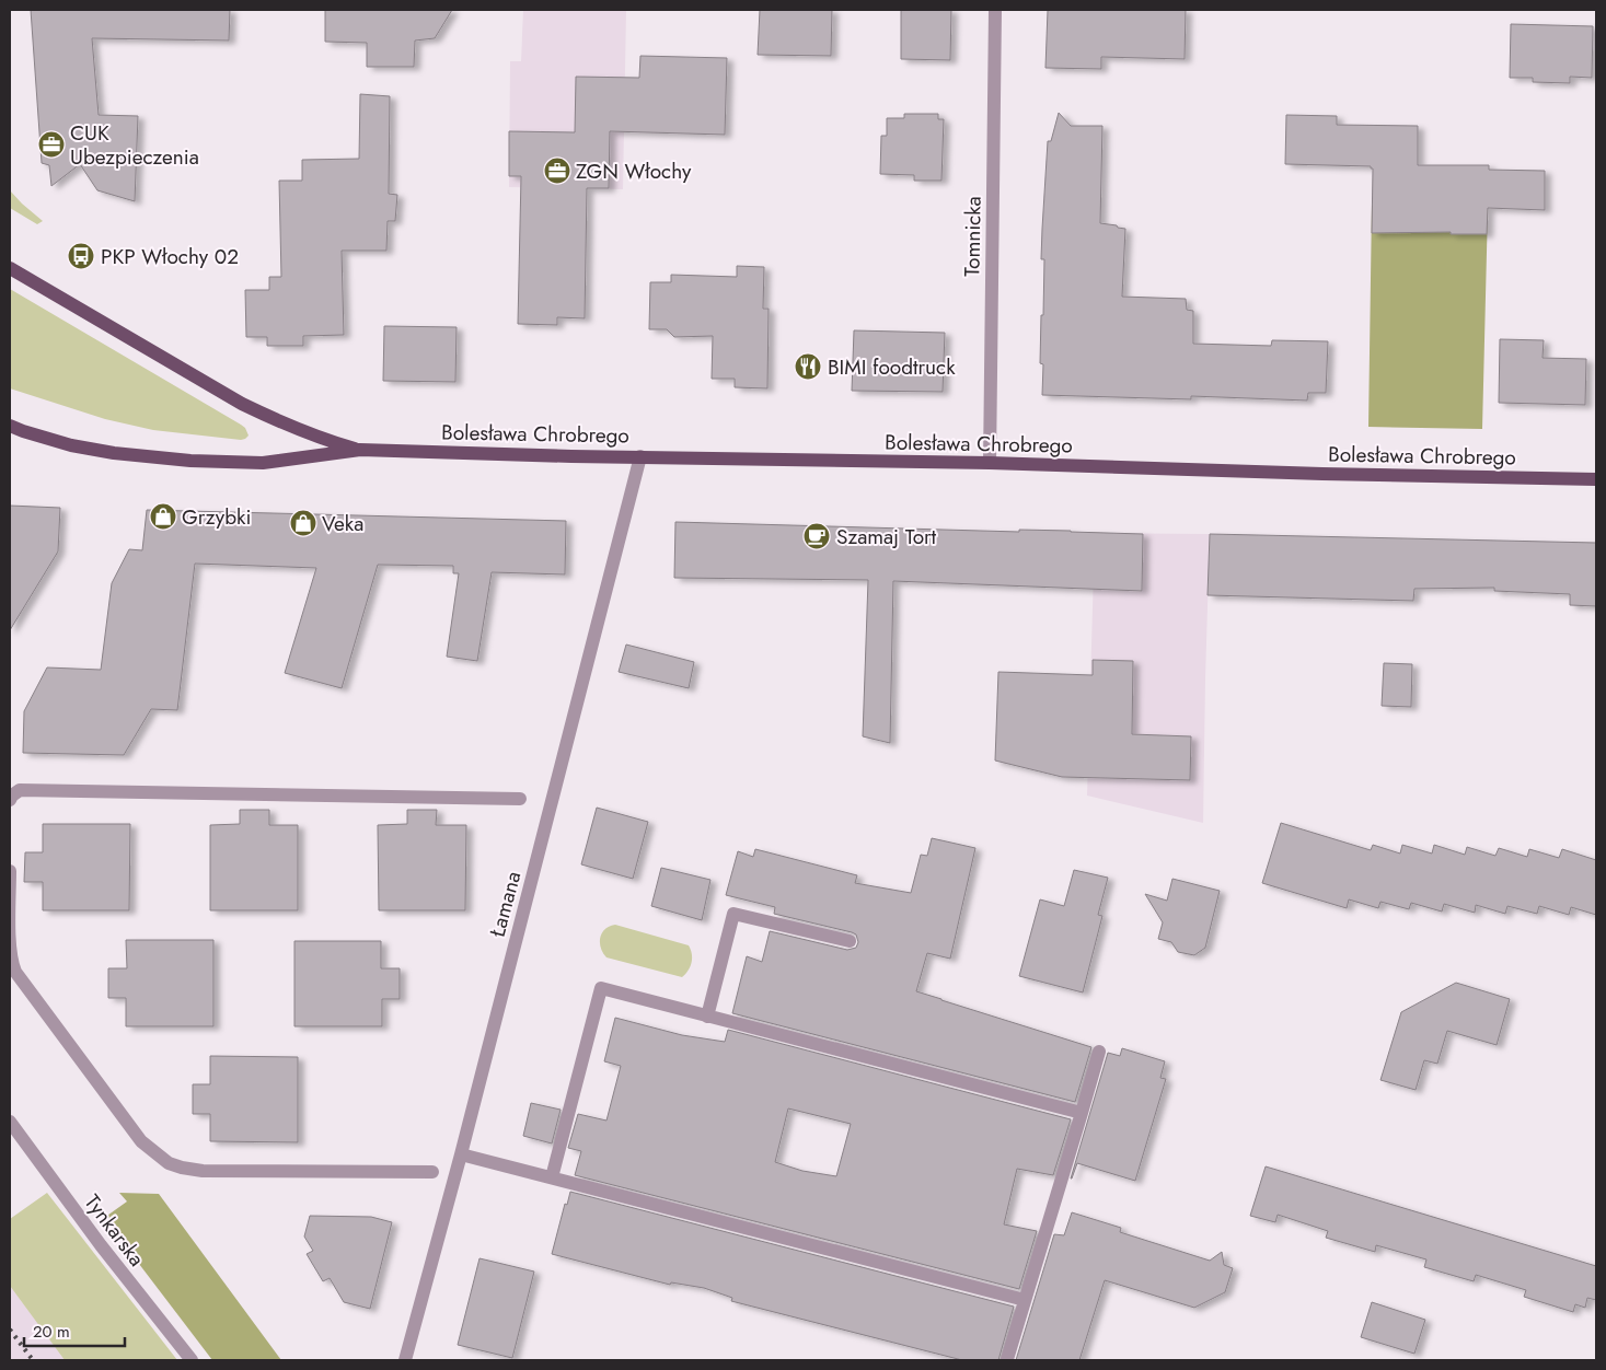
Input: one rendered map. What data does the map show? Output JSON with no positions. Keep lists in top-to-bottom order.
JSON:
{
  "streets": {
    "main road": ["Bolesława Chrobrego"],
    "street": ["Tomnicka", "Łamana", "Tynkarska"]
  },
  "crossings": [
    ["Tomnicka", "Bolesława Chrobrego"],
    ["Bolesława Chrobrego", "Łamana"]
  ],
  "places": {
    "office": ["CUK Ubezpieczenia", "ZGN Włochy"],
    "bus stop": ["PKP Włochy 02"],
    "restaurant": ["BIMI foodtruck"],
    "shop": ["Grzybki", "Veka"],
    "cafe": ["Szamaj Tort"]
  },
  "scale_bar": "20 m"
}
